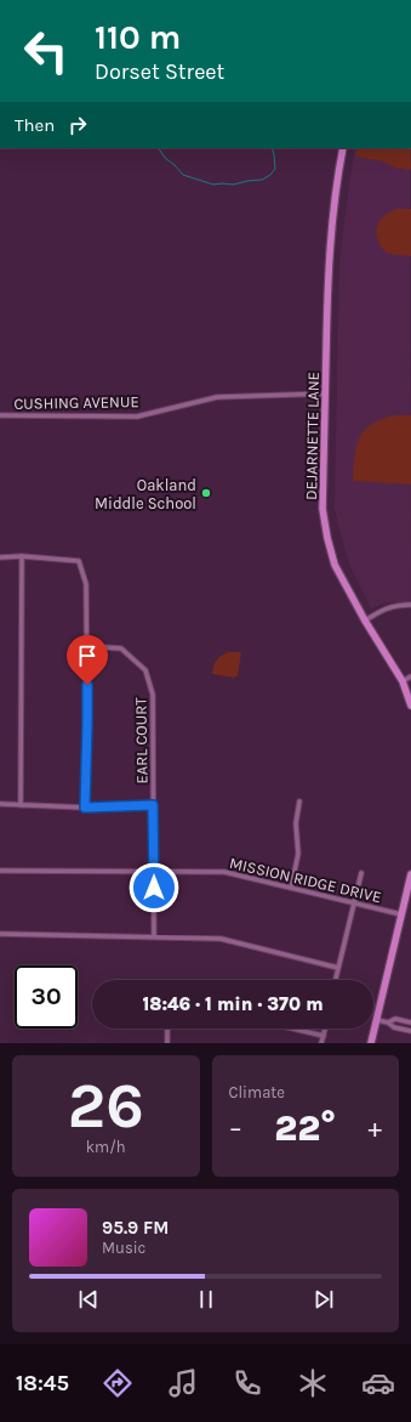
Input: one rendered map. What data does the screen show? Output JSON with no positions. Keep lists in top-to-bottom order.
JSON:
{
  "streets": {
    "main road": ["DEJARNETTE LANE"],
    "street": ["CUSHING AVENUE", "EARL COURT", "MISSION RIDGE DRIVE"]
  },
  "crossings": [
    ["CUSHING AVENUE", "DEJARNETTE LANE"],
    ["EARL COURT", "MISSION RIDGE DRIVE"]
  ],
  "places": ["Oakland Middle School"],
  "page": {
    "turn": ["110 m", "Dorset Street"],
    "then": "Then",
    "limit": "30",
    "trip": "18:46 · 1 min · 370 m",
    "tile": [
      ["26", "km/h"],
      "Climate"
    ],
    "heat": ["−", "22°", "+"],
    "song": ["95.9 FM", "Music"],
    "tabs": "18:45"
  }
}
